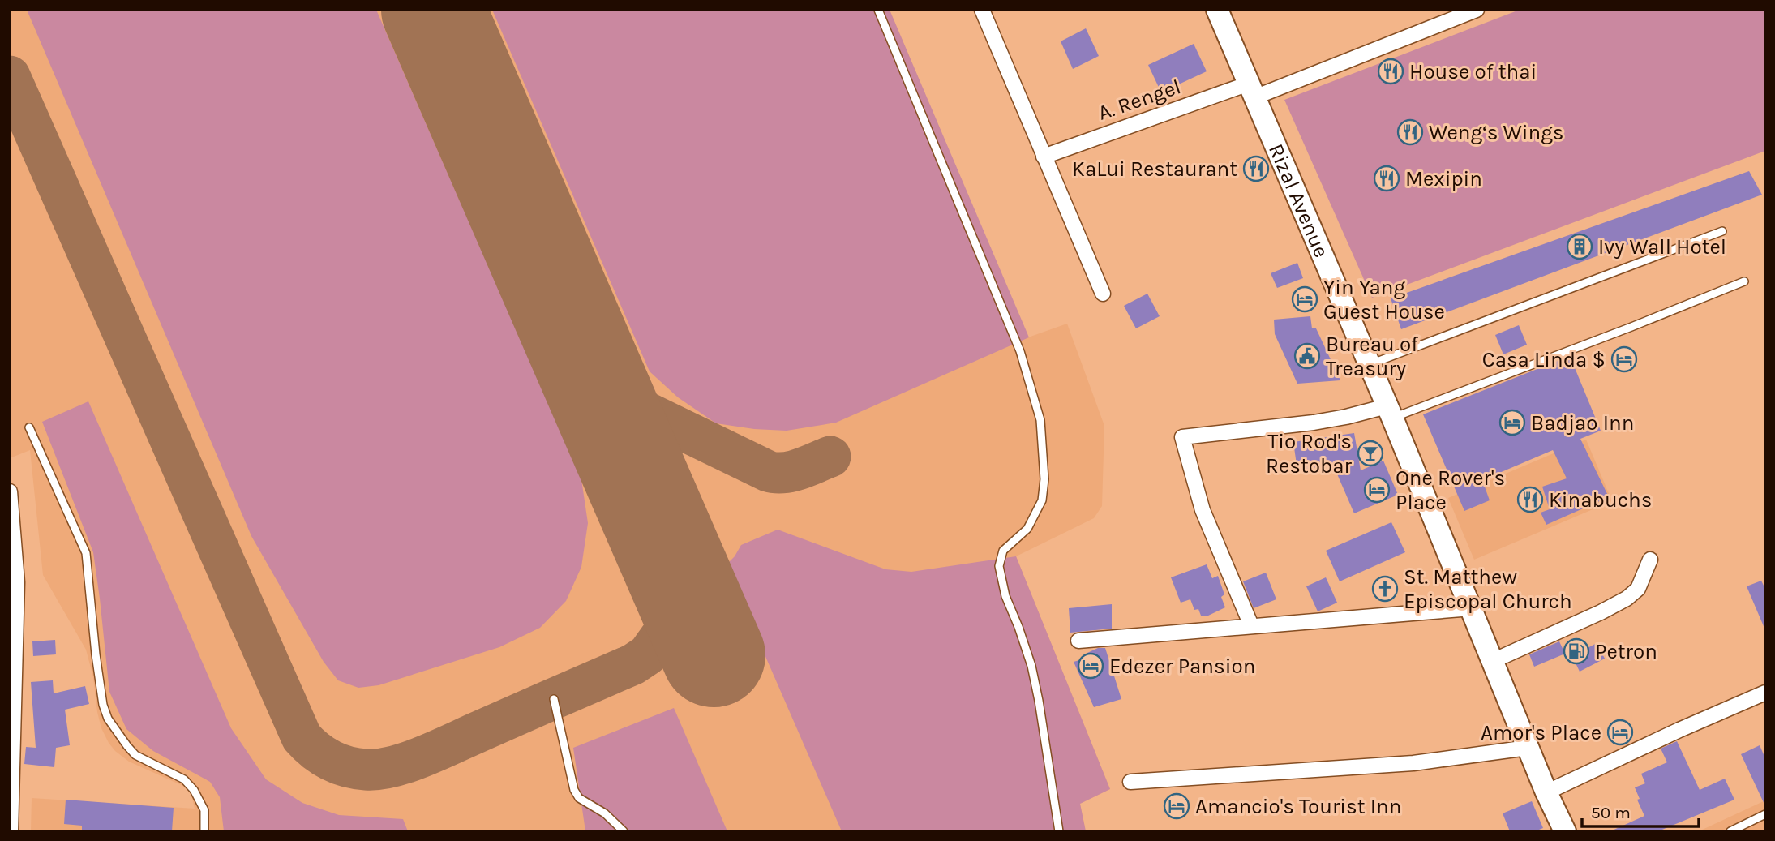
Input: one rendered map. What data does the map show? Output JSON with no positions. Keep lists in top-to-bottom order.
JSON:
{
  "streets": {
    "street": ["A. Rengel", "Rizal Avenue"]
  },
  "crossings": [
    ["A. Rengel", "Rizal Avenue"]
  ],
  "places": {
    "restaurant": [
      "House of thai",
      "Weng‘s Wings",
      "KaLui Restaurant",
      "Mexipin",
      "Kinabuchs"
    ],
    "building": ["Ivy Wall Hotel"],
    "hotel": [
      "Yin Yang Guest House",
      "Casa Linda $",
      "Badjao Inn",
      "One Rover's Place",
      "Edezer Pansion",
      "Amor's Place",
      "Amancio's Tourist Inn"
    ],
    "public building": ["Bureau of Treasury"],
    "bar": ["Tio Rod's Restobar"],
    "church": ["St. Matthew Episcopal Church"],
    "fuel station": ["Petron"]
  },
  "scale_bar": "50 m"
}
